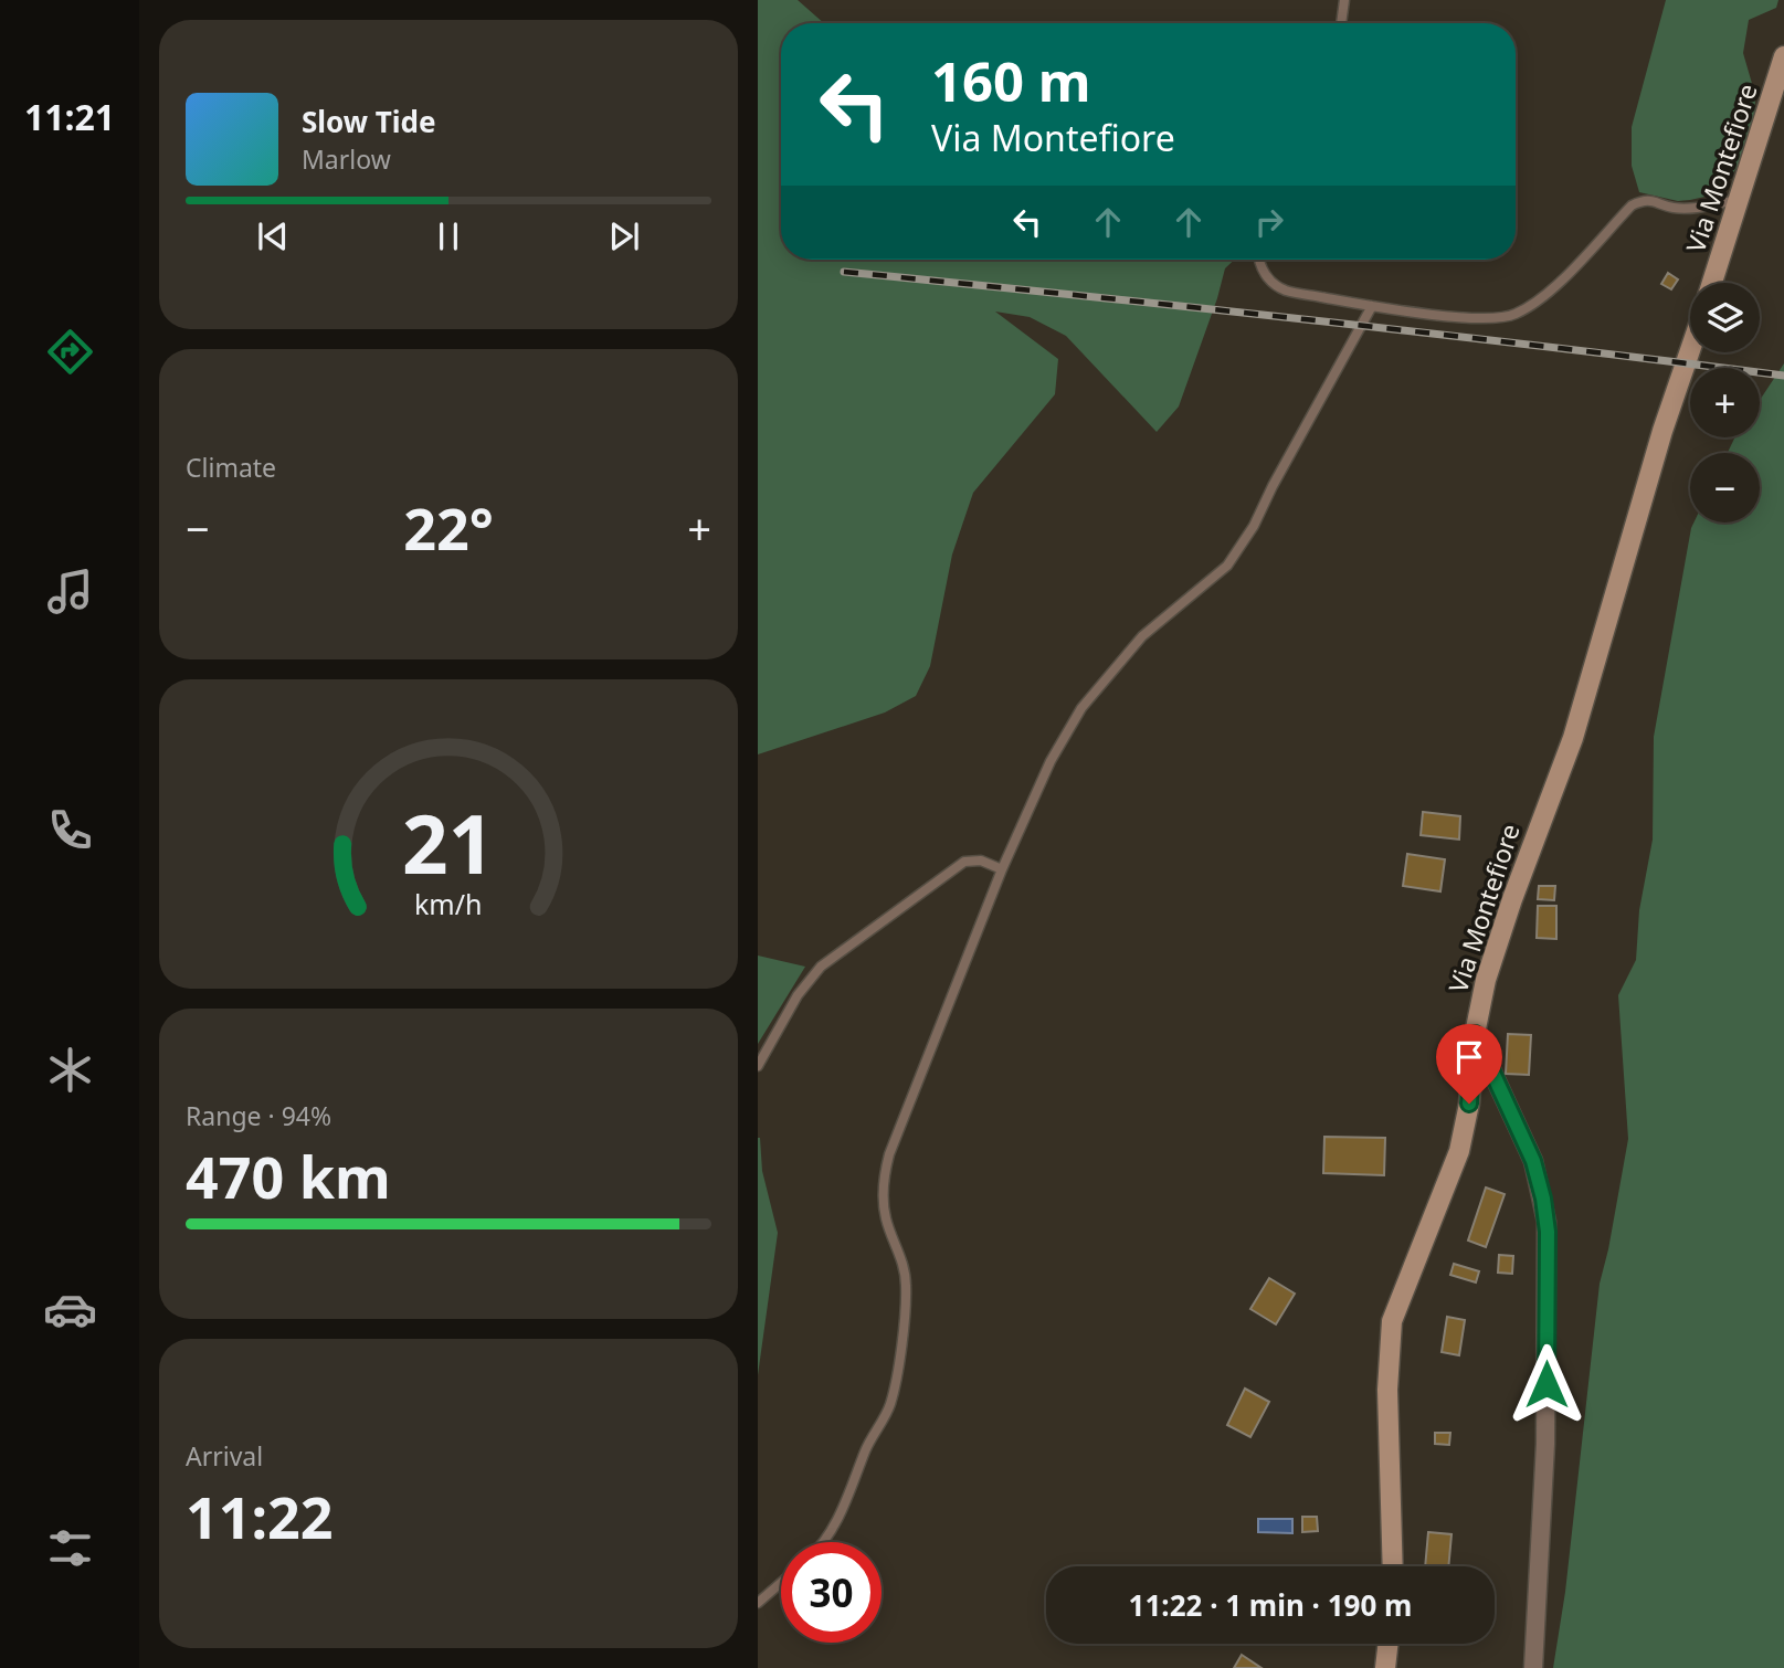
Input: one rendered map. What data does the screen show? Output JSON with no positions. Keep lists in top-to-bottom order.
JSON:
{
  "streets": {
    "main road": ["Via Montefiore"]
  },
  "page": {
    "tabs": "11:21",
    "turn": ["160 m", "Via Montefiore"],
    "song": ["Slow Tide", "Marlow"],
    "map_buttons": ["+", "−"],
    "tile": [
      "Climate",
      ["Range · 94%", "470 km"],
      ["Arrival", "11:22"]
    ],
    "heat": ["−", "22°", "+"],
    "limit": "30",
    "trip": "11:22 · 1 min · 190 m",
    "gauge": ["21", "km/h"]
  }
}
